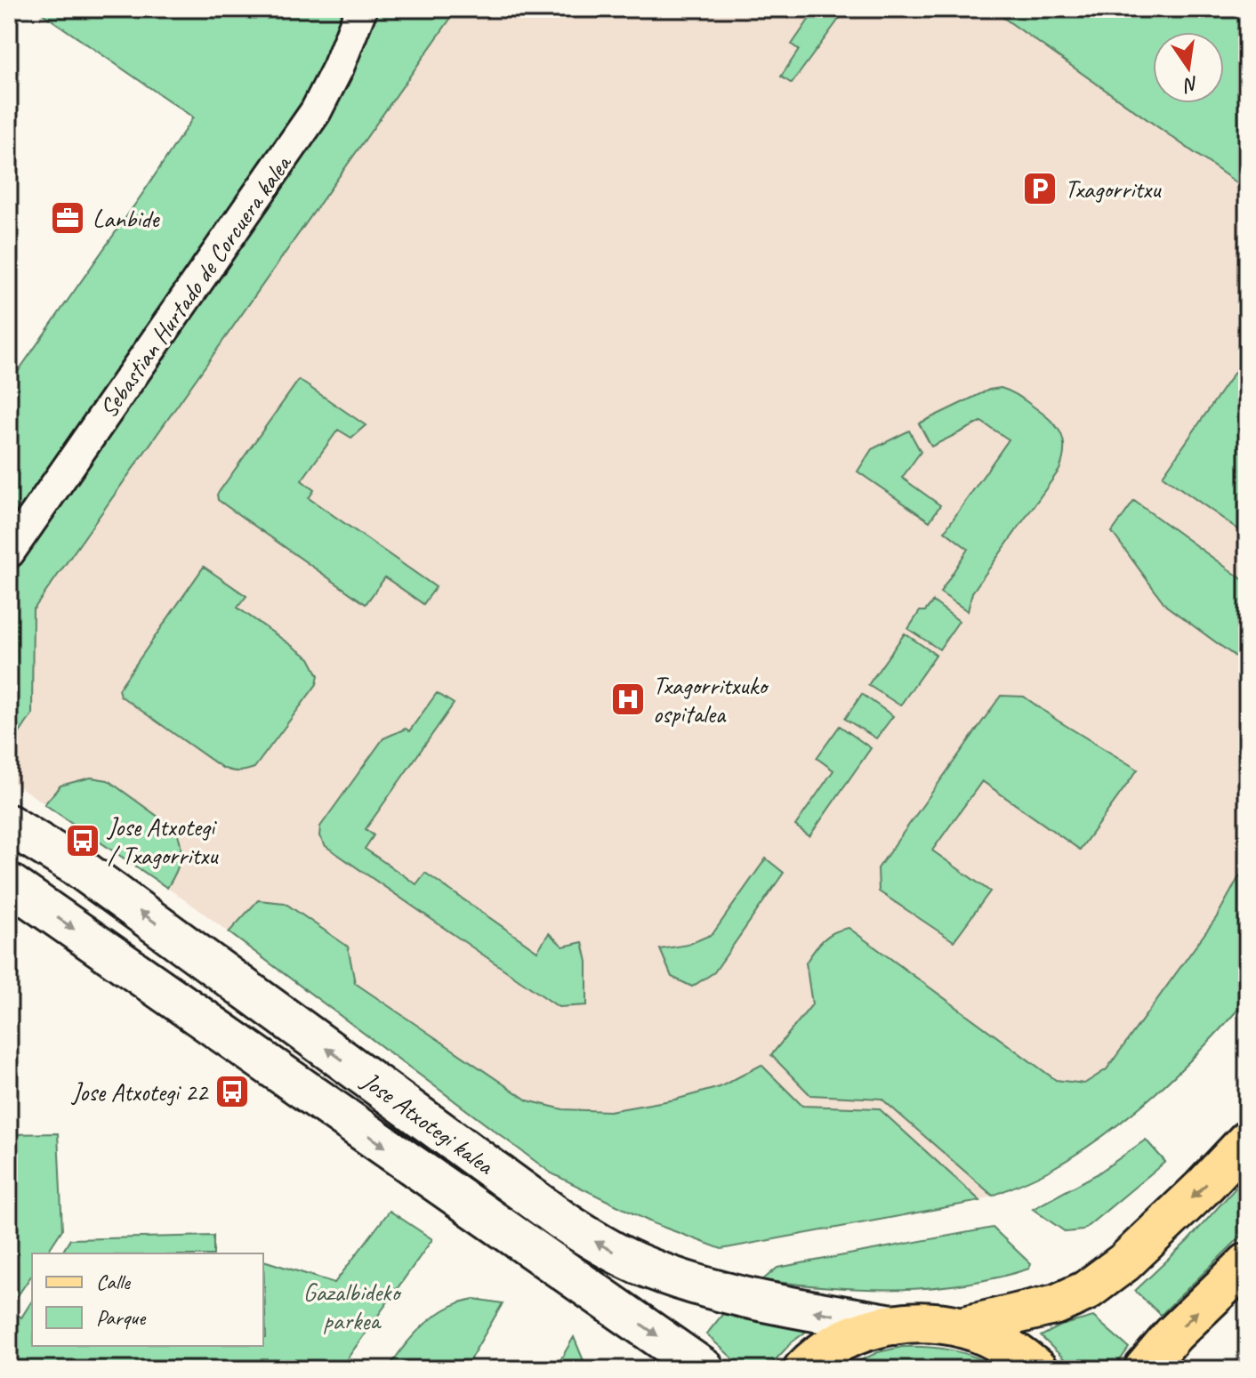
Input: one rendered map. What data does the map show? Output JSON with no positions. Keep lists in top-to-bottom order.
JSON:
{
  "streets": {
    "main road": ["Jose Atxotegi kalea"],
    "street": ["Sebastian Hurtado de Corcuera kalea"]
  },
  "parks": ["Gazalbideko parkea"],
  "places": {
    "parking": ["Txagorritxu"],
    "office": ["Lanbide"],
    "hospital": ["Txagorritxuko ospitalea"],
    "bus stop": ["Jose Atxotegi / Txagorritxu", "Jose Atxotegi 22"]
  },
  "legend": ["Calle", "Parque"],
  "north": "bottom"
}
